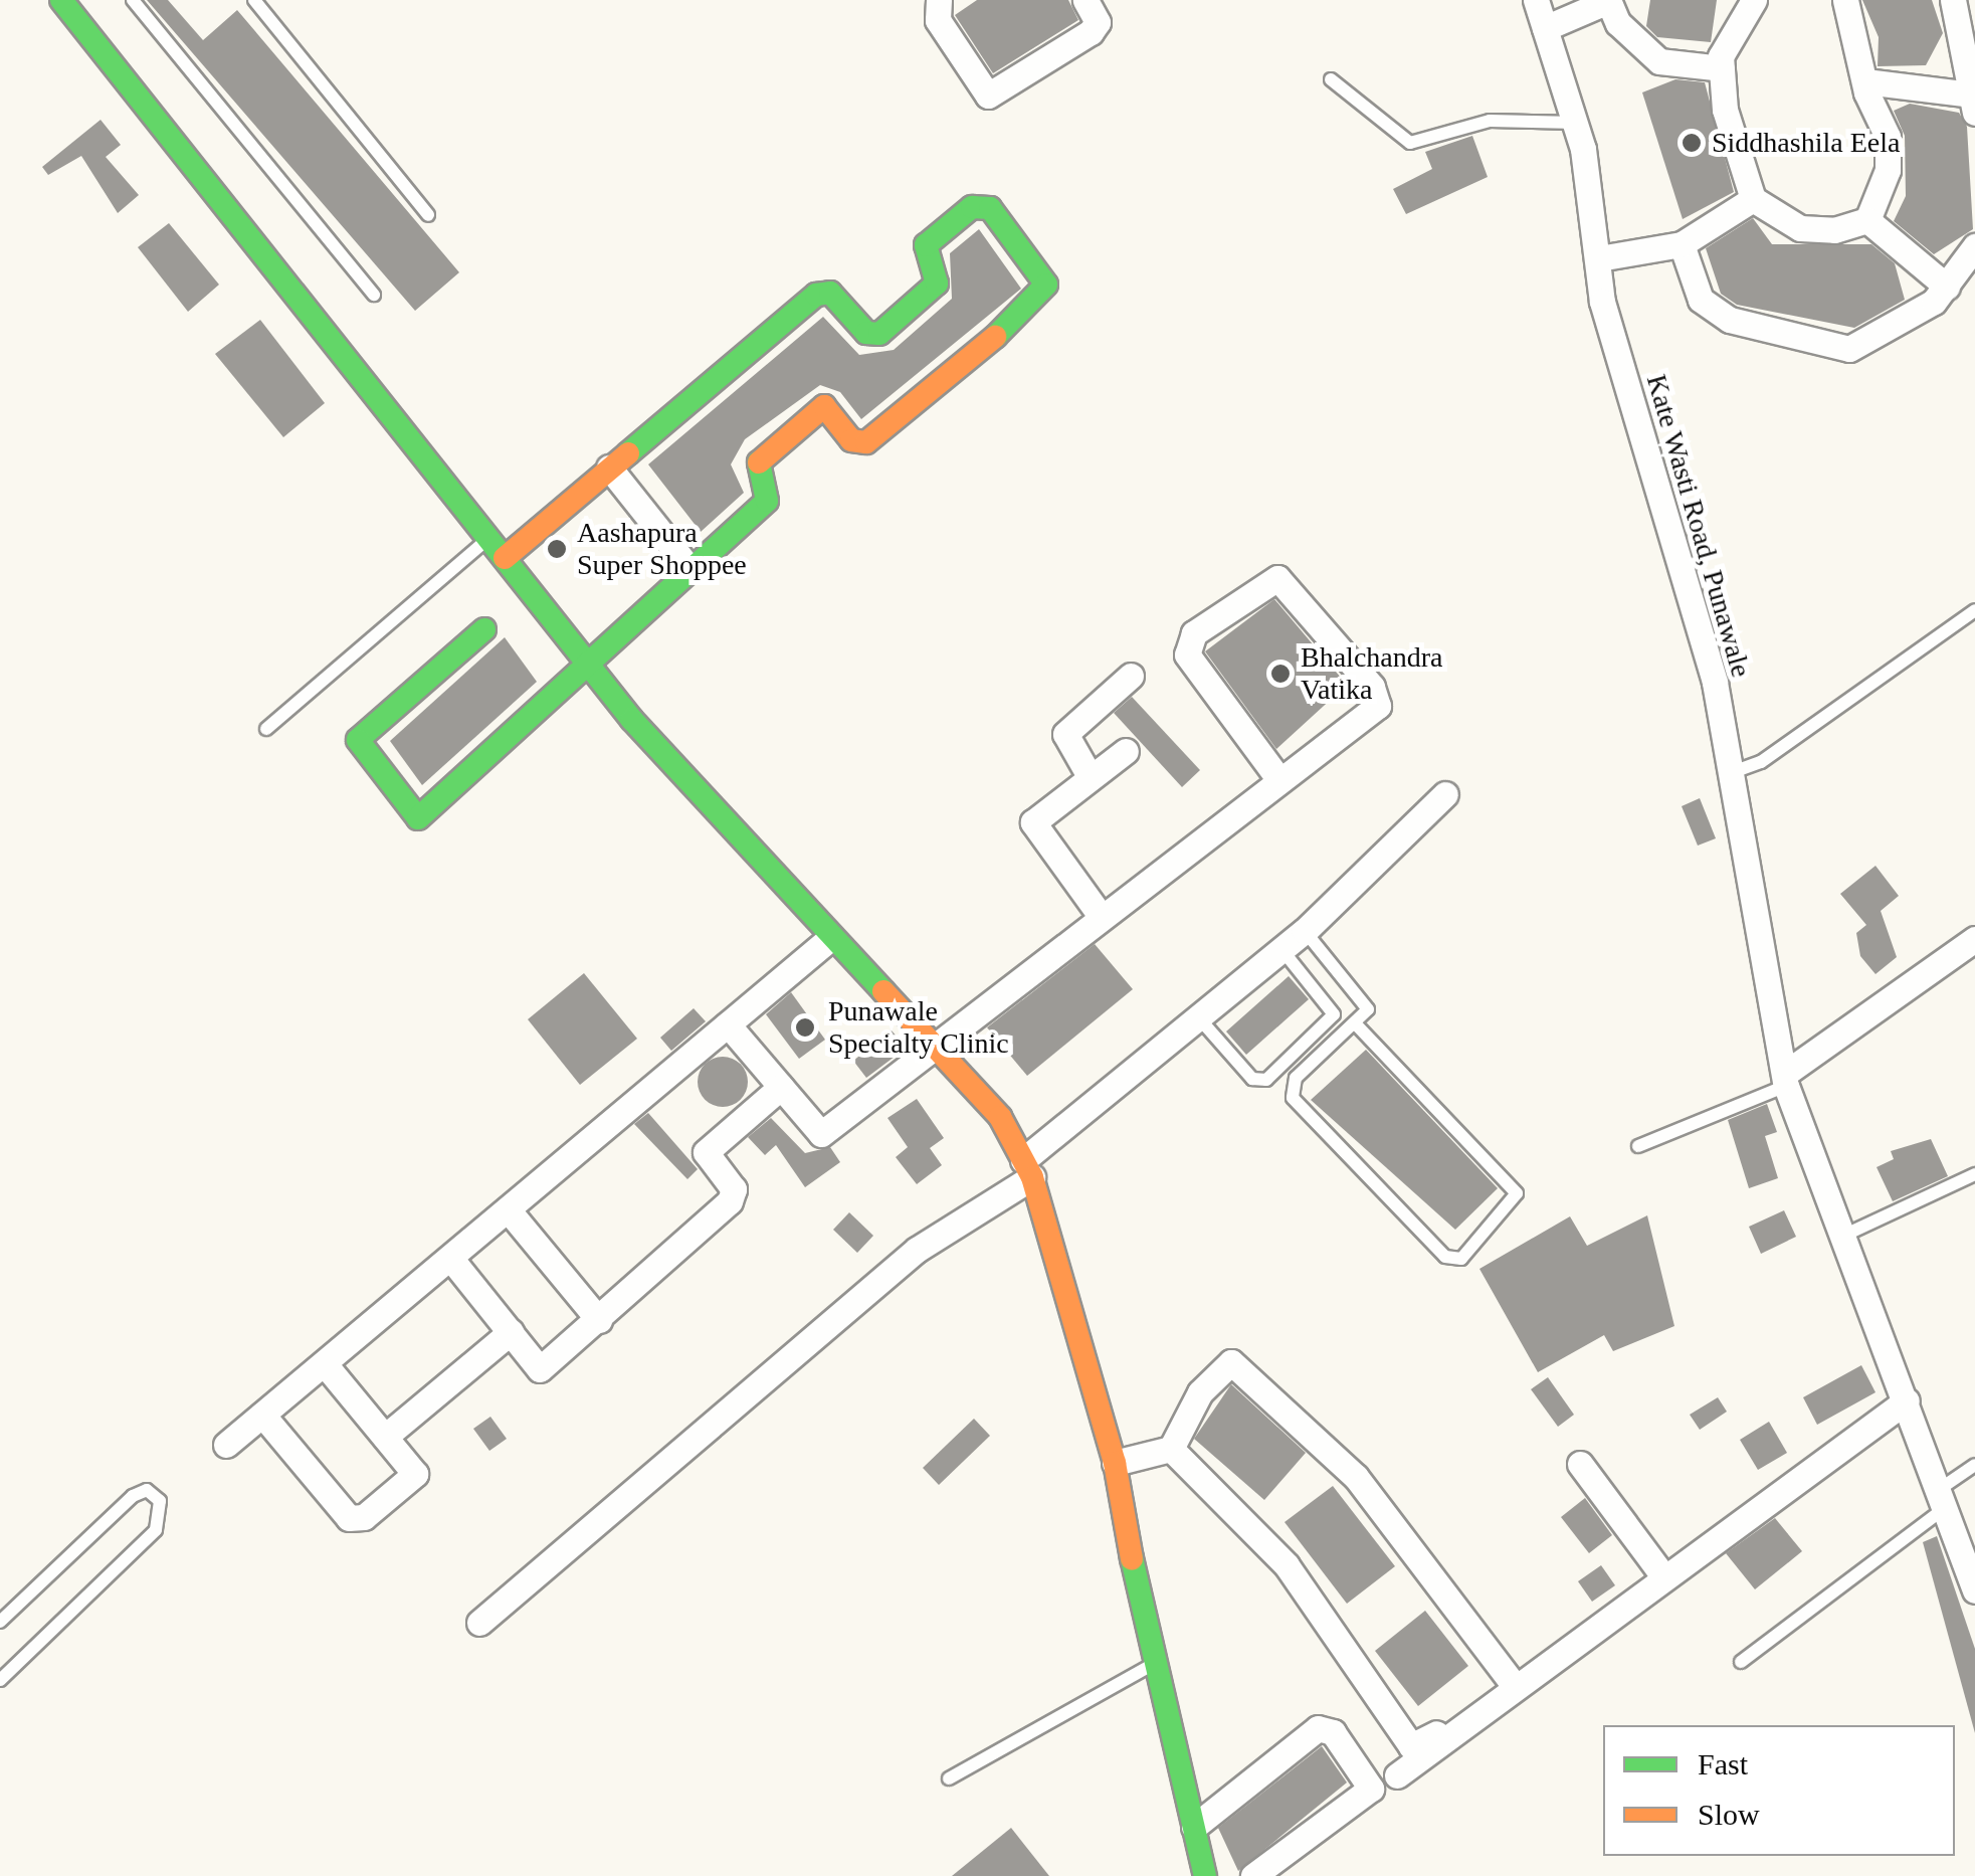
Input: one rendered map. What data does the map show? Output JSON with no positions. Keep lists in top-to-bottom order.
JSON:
{
  "streets": {
    "street": ["Kate Wasti Road, Punawale"]
  },
  "places": [
    "Siddhashila Eela",
    "Aashapura Super Shoppee",
    "Bhalchandra Vatika",
    "Punawale Specialty Clinic"
  ],
  "legend": ["Fast", "Slow"]
}
